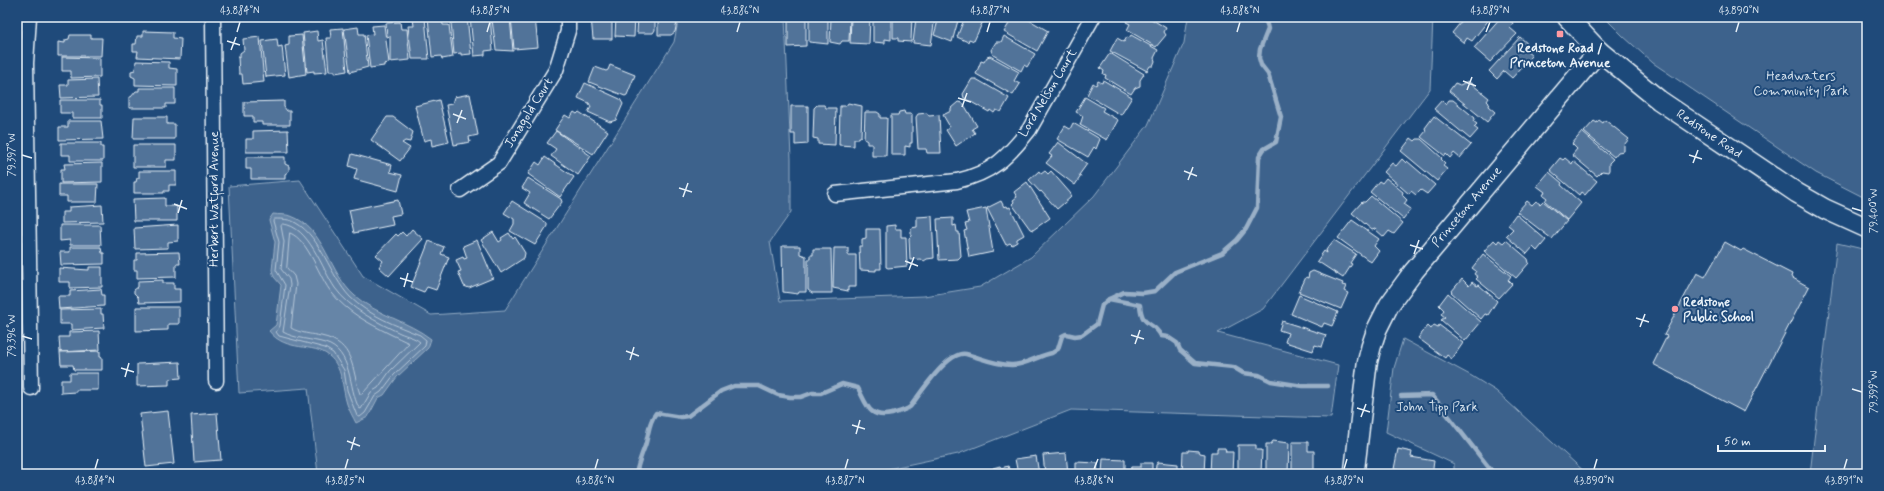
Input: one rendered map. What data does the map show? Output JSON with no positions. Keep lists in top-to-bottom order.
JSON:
{
  "streets": {
    "street": [
      "Lord Nelson Court",
      "Jonagold Court",
      "Redstone Road",
      "Herbert Watford Avenue",
      "Princeton Avenue"
    ]
  },
  "crossings": [
    ["Redstone Road", "Princeton Avenue"]
  ],
  "parks": ["Headwaters Community Park", "John Tipp Park"],
  "places": {
    "transit": ["Redstone Road / Princeton Avenue"],
    "other": ["Redstone Public School"]
  },
  "scale_bar": "50 m",
  "coordinates": [
    "43.884°N",
    "43.885°N",
    "43.886°N",
    "43.887°N",
    "43.888°N",
    "43.889°N",
    "43.890°N",
    "79.397°W",
    "79.400°W",
    "79.396°W",
    "79.399°W",
    "43.891°N"
  ]
}
